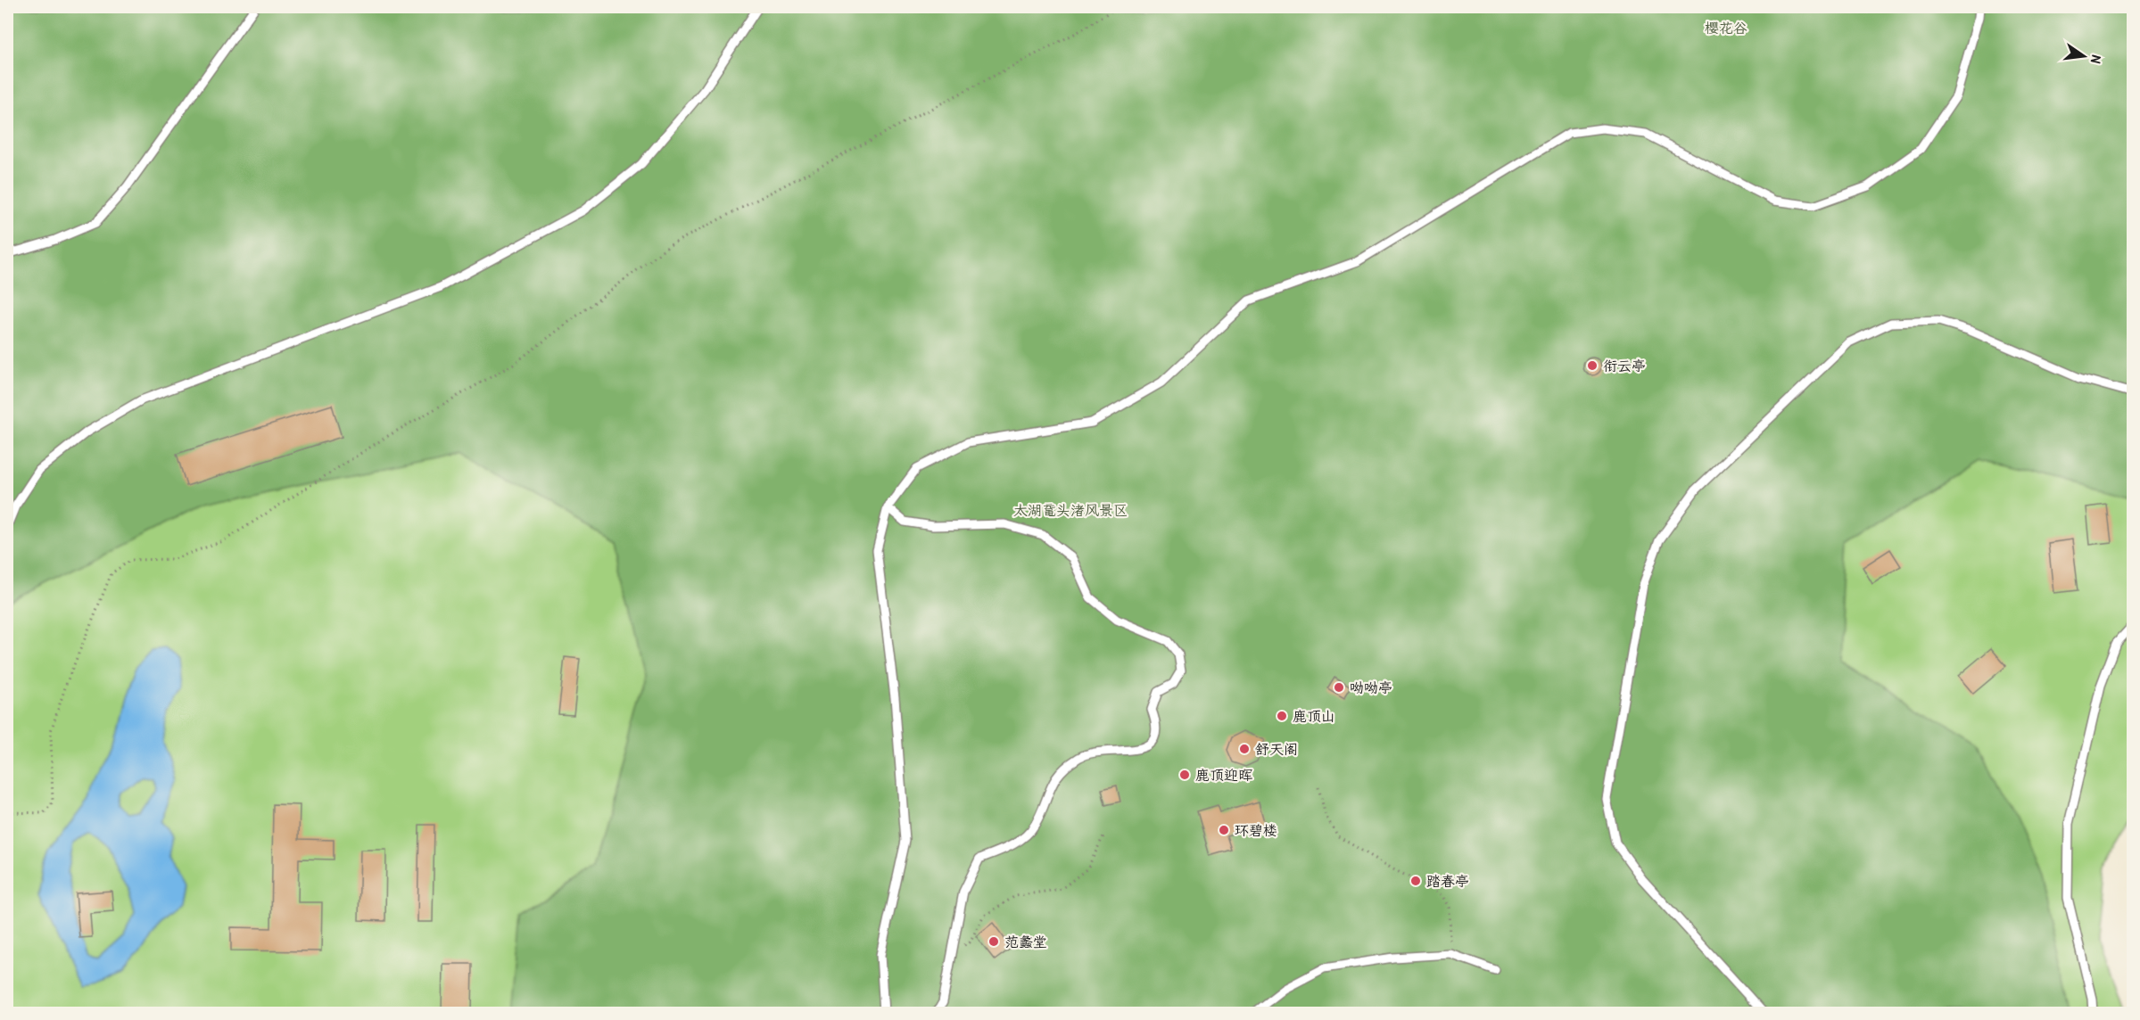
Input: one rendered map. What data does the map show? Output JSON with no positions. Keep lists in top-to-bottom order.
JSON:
{
  "parks": ["樱花谷", "太湖鼋头渚风景区"],
  "places": [
    "衔云亭",
    "呦呦亭",
    "鹿顶山",
    "舒天阁",
    "鹿顶迎晖",
    "环碧楼",
    "踏春亭",
    "范蠡堂"
  ],
  "north": "right"
}
